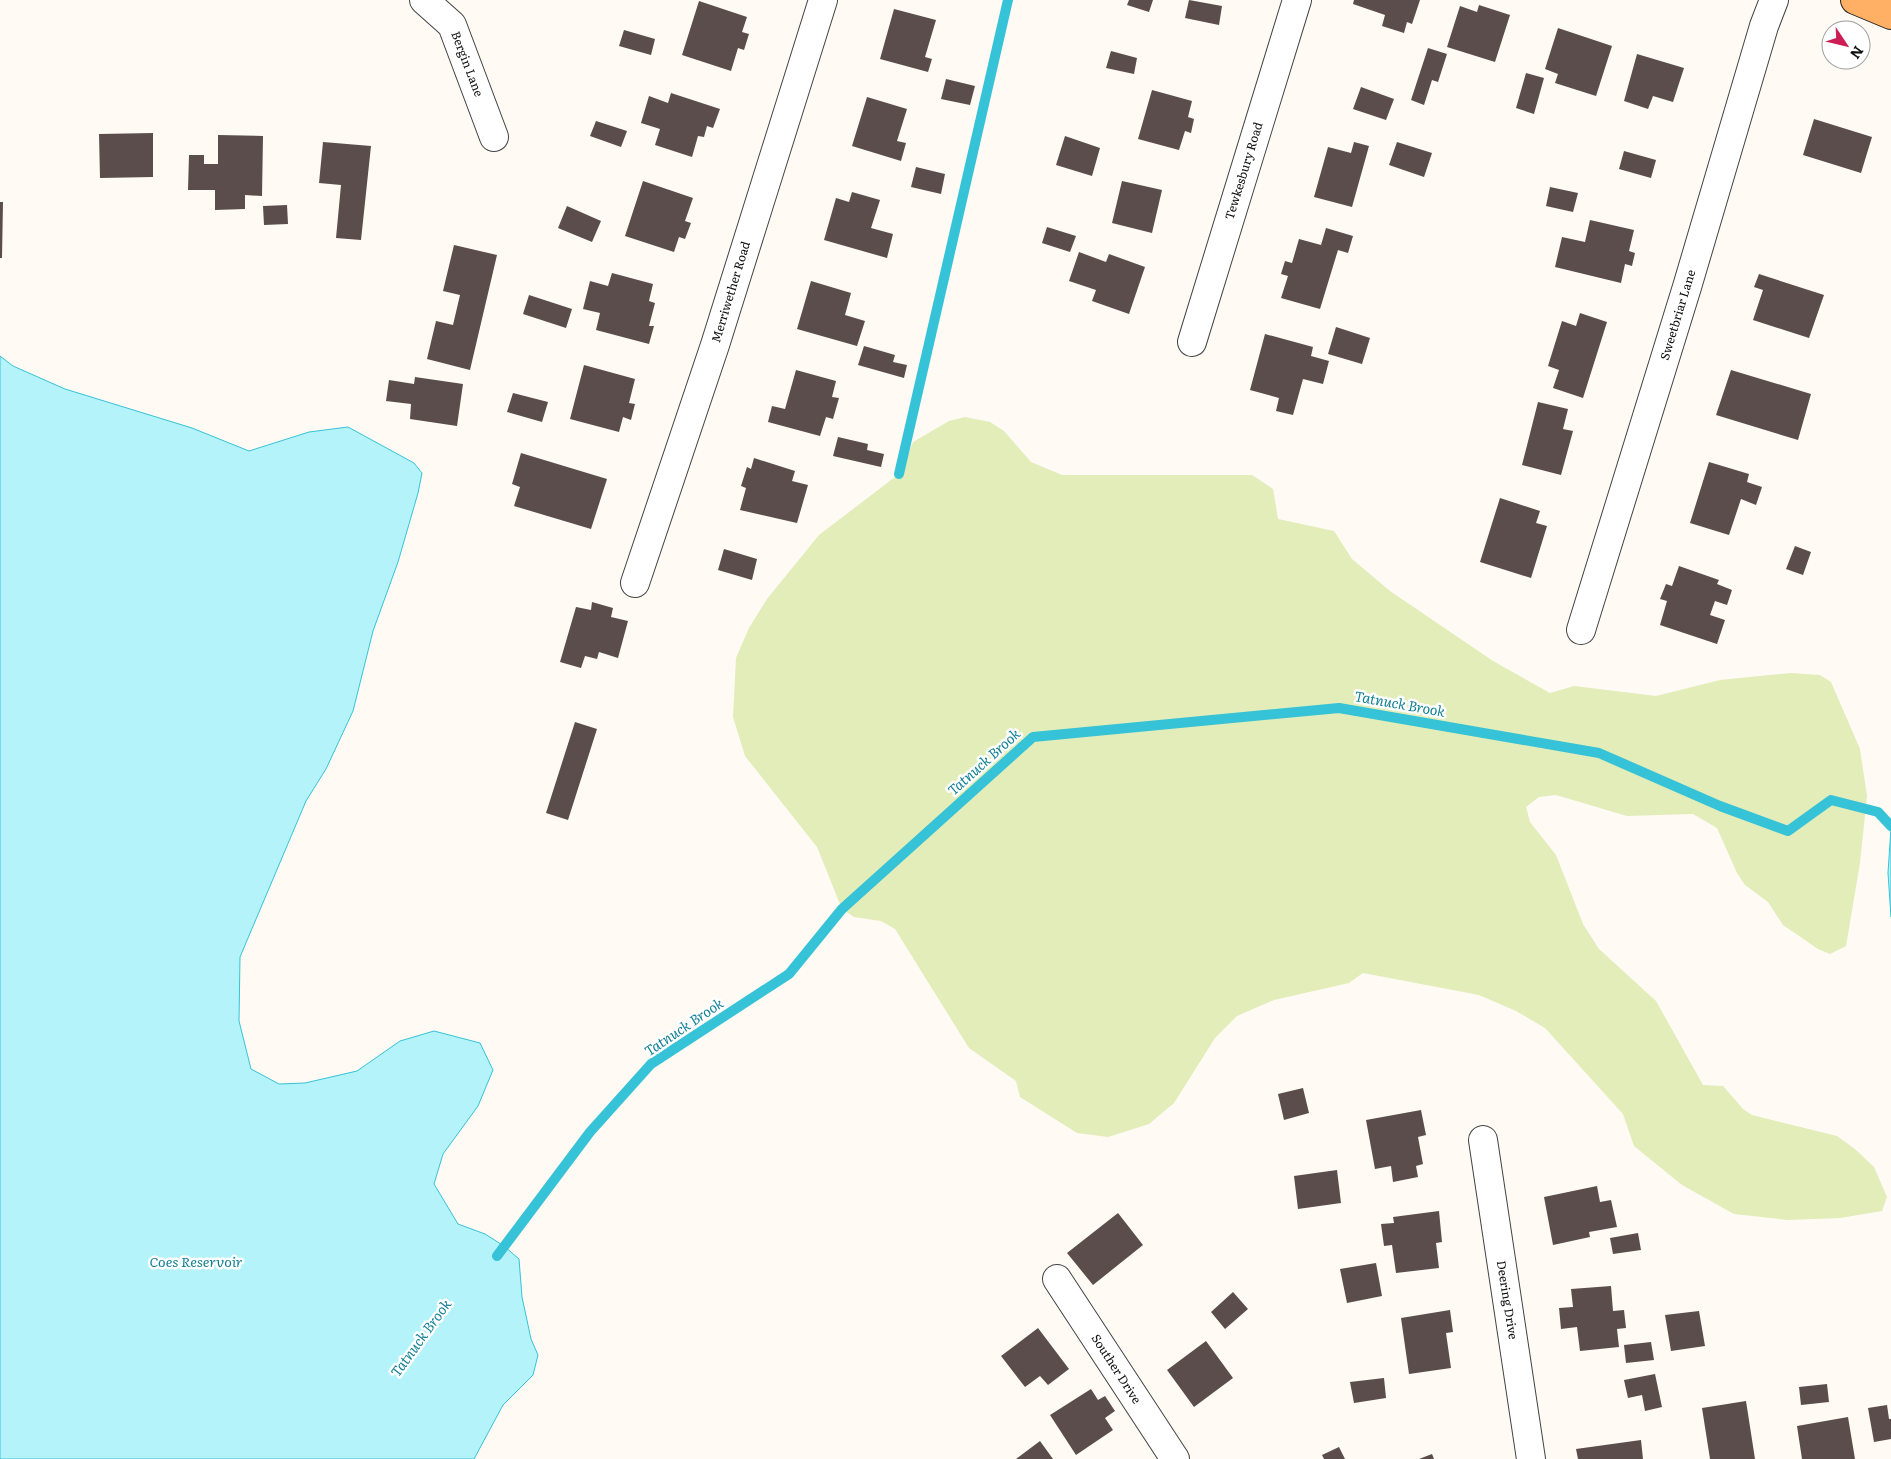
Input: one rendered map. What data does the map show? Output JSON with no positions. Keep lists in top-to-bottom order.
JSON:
{
  "streets": {
    "street": [
      "Bergin Lane",
      "Tewkesbury Road",
      "Merriwether Road",
      "Sweetbriar Lane",
      "Deering Drive",
      "Souther Drive"
    ]
  },
  "water": ["Tatnuck Brook", "Coes Reservoir"],
  "north": "bottom right"
}
